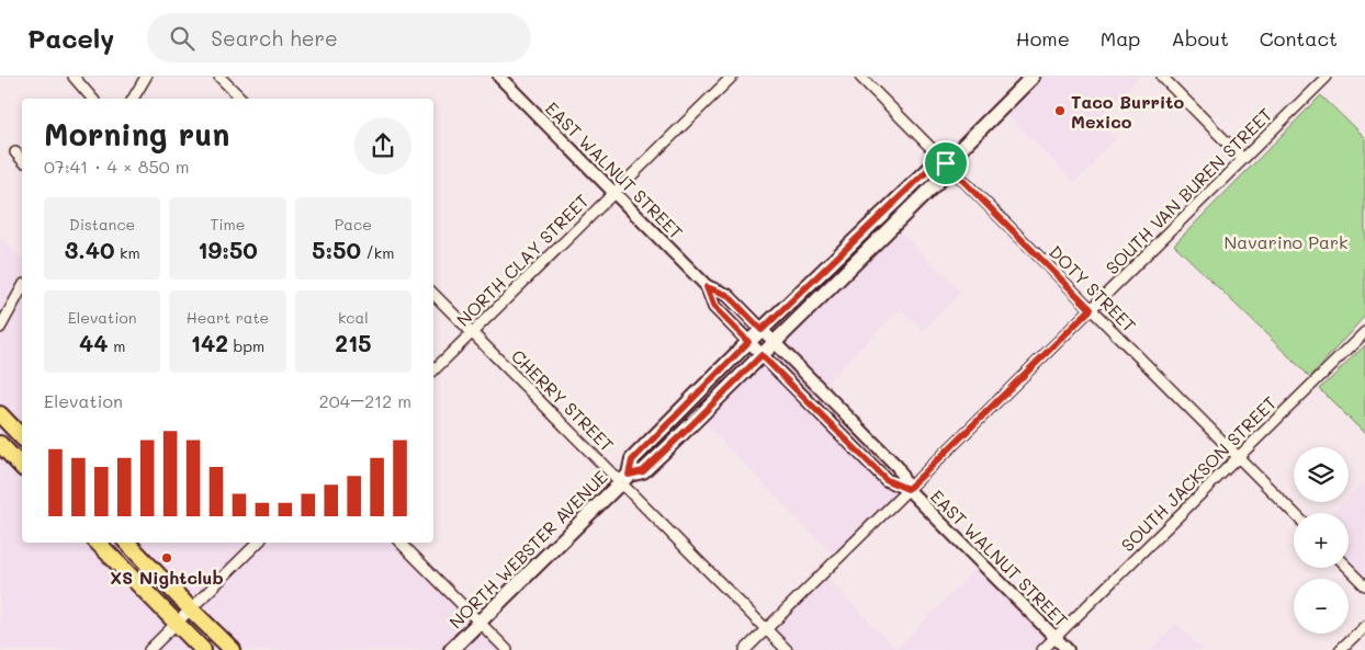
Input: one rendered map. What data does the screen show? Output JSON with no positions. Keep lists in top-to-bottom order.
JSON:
{
  "streets": {
    "main road": ["NORTH WEBSTER AVENUE"],
    "street": [
      "EAST WALNUT STREET",
      "SOUTH VAN BUREN STREET",
      "NORTH CLAY STREET",
      "DOTY STREET",
      "CHERRY STREET",
      "SOUTH JACKSON STREET"
    ]
  },
  "crossings": [
    ["EAST WALNUT STREET", "SOUTH VAN BUREN STREET"],
    ["EAST WALNUT STREET", "NORTH CLAY STREET"],
    ["EAST WALNUT STREET", "SOUTH JACKSON STREET"],
    ["EAST WALNUT STREET", "NORTH WEBSTER AVENUE"],
    ["SOUTH VAN BUREN STREET", "DOTY STREET"],
    ["SOUTH VAN BUREN STREET", "CHERRY STREET"],
    ["NORTH CLAY STREET", "CHERRY STREET"],
    ["DOTY STREET", "SOUTH JACKSON STREET"],
    ["DOTY STREET", "NORTH WEBSTER AVENUE"],
    ["CHERRY STREET", "NORTH WEBSTER AVENUE"]
  ],
  "parks": ["Navarino Park"],
  "places": ["Taco Burrito Mexico", "XS Nightclub"],
  "page": {
    "header": "Pacely",
    "search": "Search here",
    "nav": [
      "Home",
      "Map",
      "About",
      "Contact"
    ],
    "heading": ["Morning run", "07:41 · 4 × 850 m"],
    "stats": [
      ["Distance", "3.40 km"],
      ["Time", "19:50"],
      ["Pace", "5:50 /km"],
      ["Elevation", "44 m"],
      ["Heart rate", "142 bpm"],
      ["kcal", "215"]
    ],
    "chart": ["Elevation", "204–212 m"],
    "map_buttons": ["+", "−"]
  }
}
